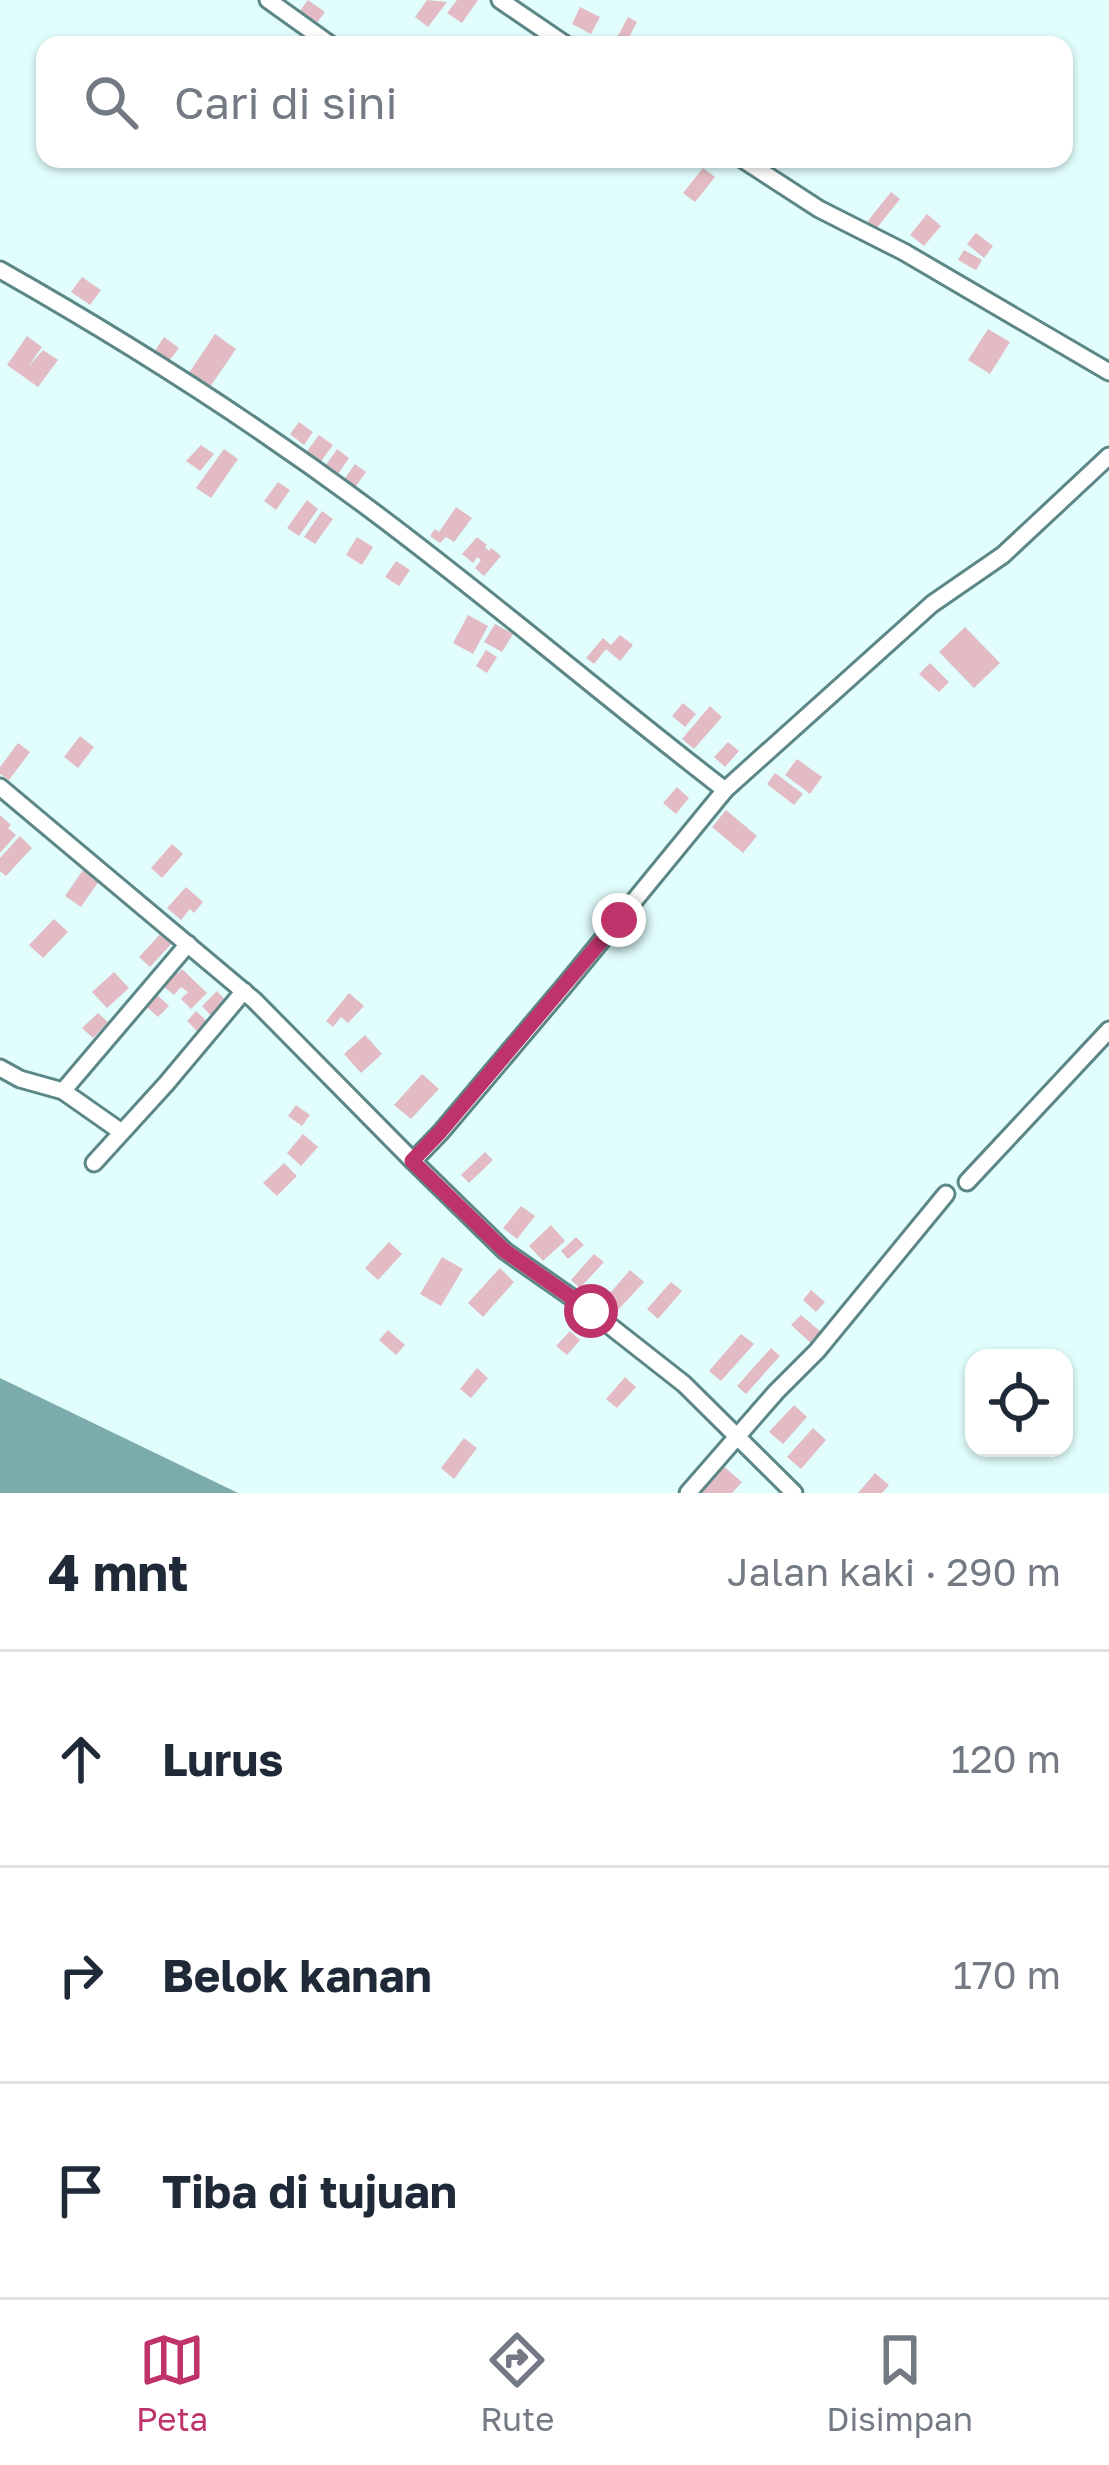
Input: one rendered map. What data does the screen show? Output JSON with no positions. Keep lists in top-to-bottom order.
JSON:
{
  "page": {
    "search": "Cari di sini",
    "heading": ["4 mnt", "Jalan kaki · 290 m"],
    "list": [
      ["Lurus", "120 m"],
      ["Belok kanan", "170 m"],
      "Tiba di tujuan"
    ],
    "nav": ["Peta", "Rute", "Disimpan"]
  }
}
